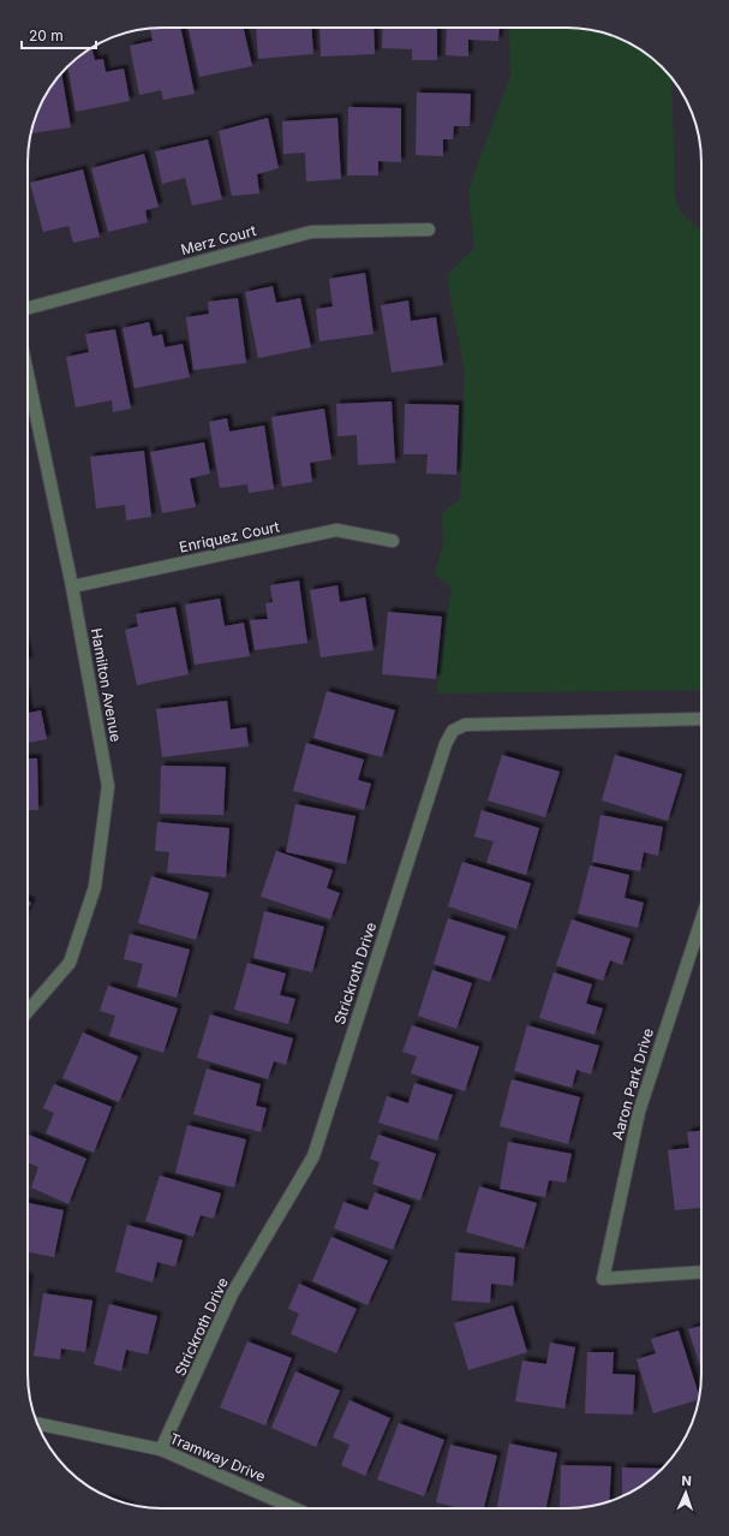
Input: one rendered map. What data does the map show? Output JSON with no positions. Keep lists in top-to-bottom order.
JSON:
{
  "streets": {
    "street": [
      "Merz Court",
      "Enriquez Court",
      "Hamilton Avenue",
      "Strickroth Drive",
      "Aaron Park Drive",
      "Tramway Drive"
    ]
  },
  "crossings": [
    ["Enriquez Court", "Hamilton Avenue"],
    ["Strickroth Drive", "Tramway Drive"]
  ],
  "scale_bar": "20 m",
  "north": "top"
}
